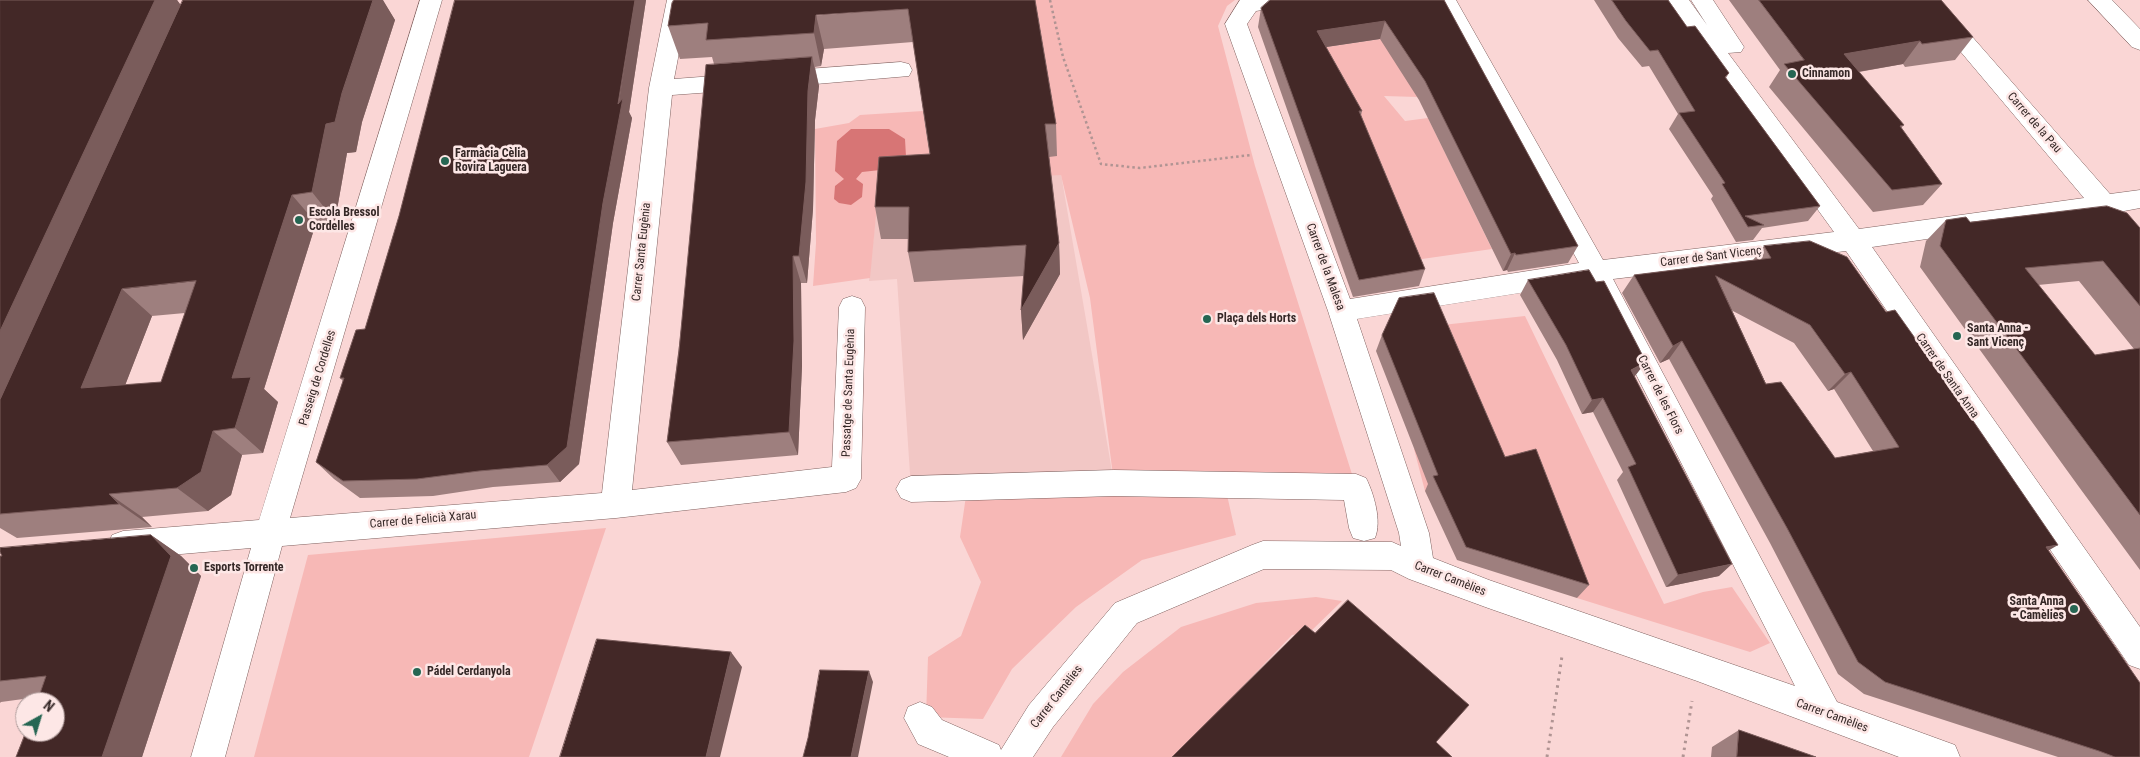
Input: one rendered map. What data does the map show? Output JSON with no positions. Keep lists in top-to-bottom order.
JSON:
{
  "streets": {
    "street": [
      "Carrer de la Pau",
      "Carrer Santa Eugènia",
      "Carrer de Sant Vicenç",
      "Carrer de la Malesa",
      "Carrer de Santa Anna",
      "Passeig de Cordelles",
      "Passatge de Santa Eugènia",
      "Carrer de les Flors",
      "Carrer de Felicià Xarau",
      "Carrer Camèlies"
    ]
  },
  "crossings": [
    ["Carrer de la Pau", "Carrer de Sant Vicenç"],
    ["Carrer Santa Eugènia", "Carrer de Felicià Xarau"],
    ["Carrer de Sant Vicenç", "Carrer de la Malesa"],
    ["Carrer de Sant Vicenç", "Carrer de Santa Anna"],
    ["Carrer de Sant Vicenç", "Carrer de les Flors"],
    ["Carrer de la Malesa", "Carrer Camèlies"],
    ["Passeig de Cordelles", "Carrer de Felicià Xarau"],
    ["Passatge de Santa Eugènia", "Carrer de Felicià Xarau"],
    ["Carrer de les Flors", "Carrer Camèlies"]
  ],
  "places": [
    "Cinnamon",
    "Farmàcia Cèlia Rovira Laguera",
    "Escola Bressol Cordelles",
    "Plaça dels Horts",
    "Santa Anna - Sant Vicenç",
    "Esports Torrente",
    "Santa Anna - Camèlies",
    "Pádel Cerdanyola"
  ],
  "north": "top right"
}
